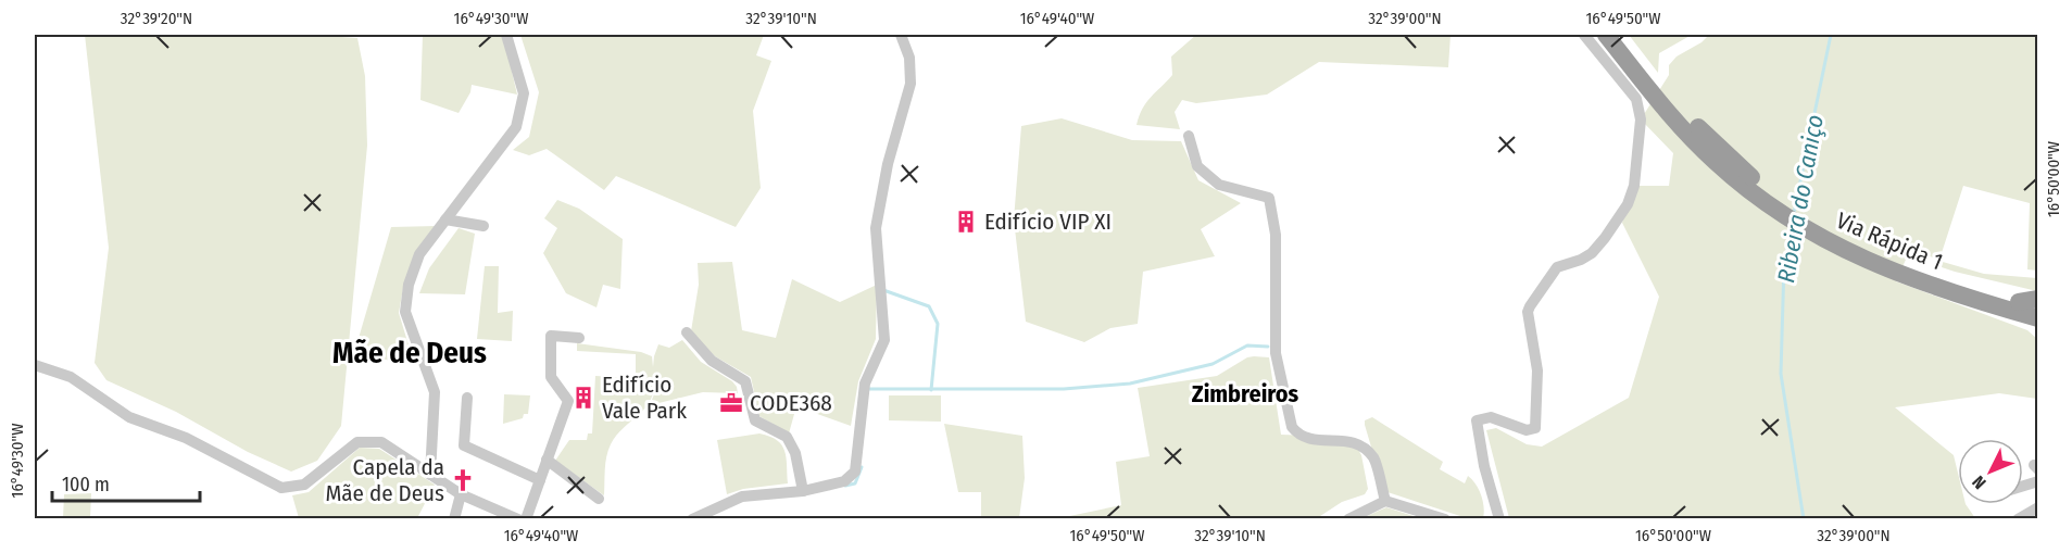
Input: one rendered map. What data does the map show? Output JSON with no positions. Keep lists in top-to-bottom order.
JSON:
{
  "streets": {
    "highway": ["Via Rápida 1"]
  },
  "districts": ["Mãe de Deus", "Zimbreiros"],
  "water": ["Ribeira do Caniço"],
  "places": {
    "building": ["Edifício VIP XI", "Edifício Vale Park"],
    "office": ["CODE368"],
    "church": ["Capela da Mãe de Deus"]
  },
  "scale_bar": "100 m",
  "north": "bottom left",
  "coordinates": [
    "32°39'20\"N",
    "16°49'30\"W",
    "32°39'10\"N",
    "16°49'40\"W",
    "32°39'00\"N",
    "16°49'50\"W",
    "16°50'00\"W"
  ]
}
